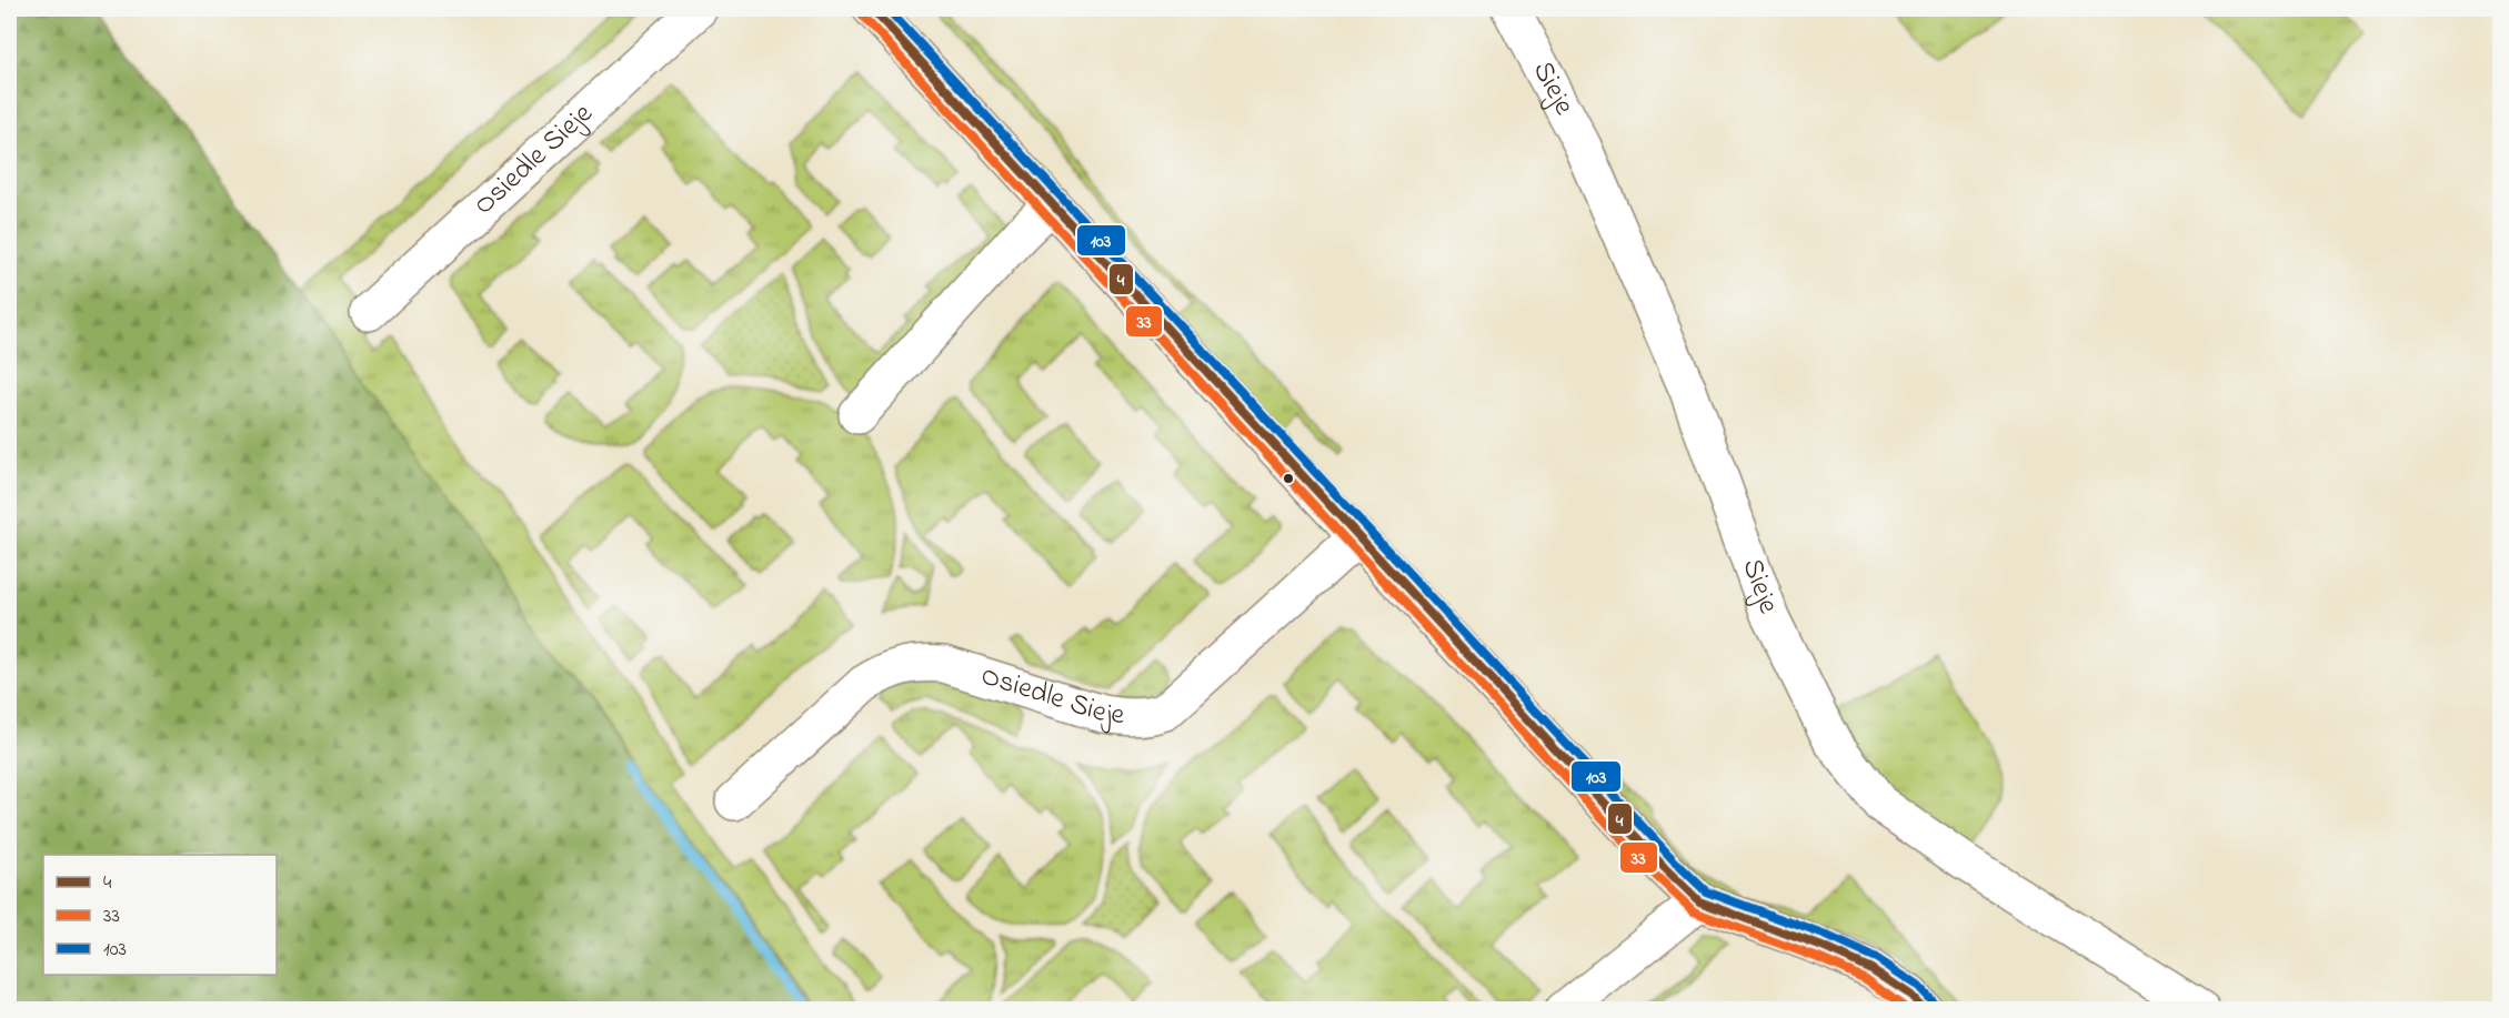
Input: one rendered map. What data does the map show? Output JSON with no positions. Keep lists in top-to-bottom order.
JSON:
{
  "streets": {
    "street": ["Sieje", "Osiedle Sieje"]
  },
  "lines": ["transit line 4", "transit line 103", "transit line 33"],
  "legend": ["4", "33", "103"]
}
